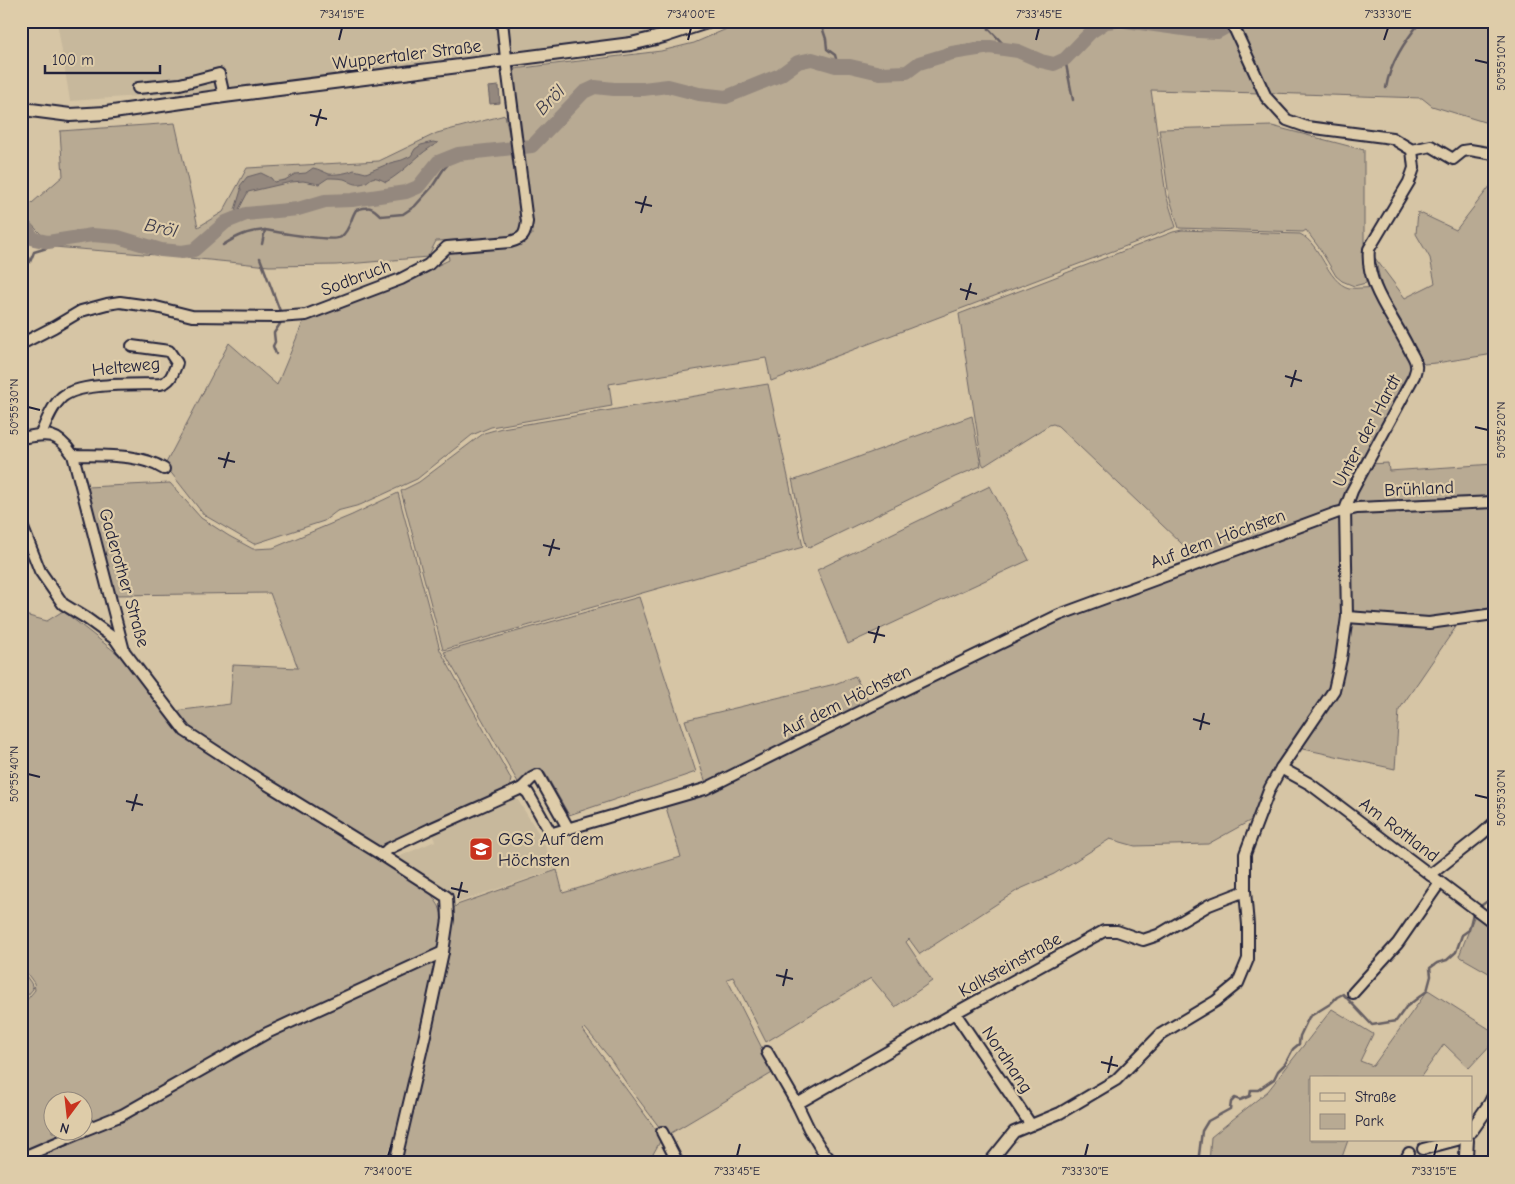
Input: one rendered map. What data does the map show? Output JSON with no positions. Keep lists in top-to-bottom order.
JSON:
{
  "streets": {
    "main road": ["Wuppertaler Straße"],
    "street": [
      "Sodbruch",
      "Helteweg",
      "Unter der Hardt",
      "Brühland",
      "Auf dem Höchsten",
      "Gaderother Straße",
      "Am Rottland",
      "Kalksteinstraße",
      "Nordhang"
    ]
  },
  "crossings": [
    ["Wuppertaler Straße", "Sodbruch"],
    ["Helteweg", "Gaderother Straße"],
    ["Unter der Hardt", "Brühland"],
    ["Unter der Hardt", "Auf dem Höchsten"],
    ["Brühland", "Auf dem Höchsten"],
    ["Kalksteinstraße", "Nordhang"]
  ],
  "water": ["Bröl"],
  "places": {
    "school or university": ["GGS Auf dem Höchsten"]
  },
  "legend": ["Straße", "Park"],
  "scale_bar": "100 m",
  "north": "bottom",
  "coordinates": [
    "7°34'15\"E",
    "7°34'00\"E",
    "7°33'45\"E",
    "7°33'30\"E",
    "50°55'10\"N",
    "50°55'30\"N",
    "50°55'20\"N",
    "50°55'40\"N",
    "7°33'15\"E"
  ]
}
